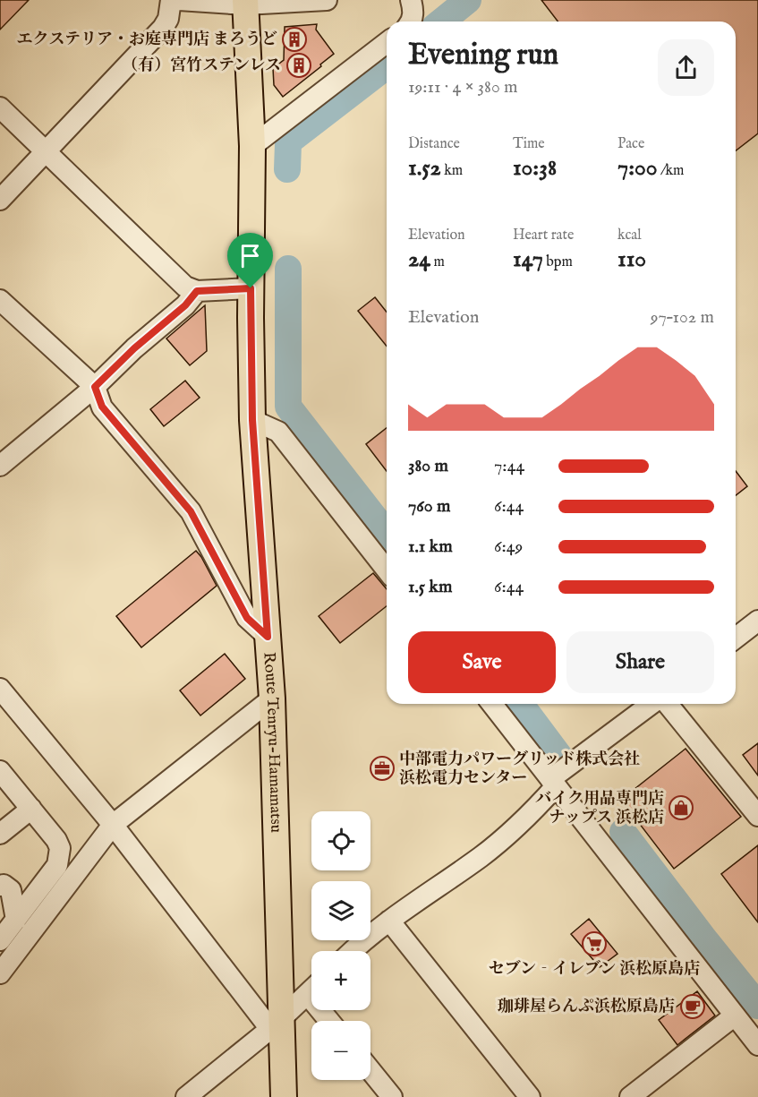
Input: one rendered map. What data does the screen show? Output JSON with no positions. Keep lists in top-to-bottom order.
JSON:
{
  "streets": {
    "main road": ["Route Tenryu-Hamamatsu"]
  },
  "places": {
    "building": ["エクステリア・お庭専門店 まろうど", "（有）宮竹ステンレス"],
    "office": ["中部電力パワーグリッド株式会社 浜松電力センター"],
    "shop": ["バイク用品専門店 ナップス 浜松店"],
    "supermarket": ["セブン‐イレブン 浜松原島店"],
    "cafe": ["珈琲屋らんぷ浜松原島店"]
  },
  "page": {
    "heading": ["Evening run", "19:11 · 4 × 380 m"],
    "stats": [
      ["Distance", "1.52 km"],
      ["Time", "10:38"],
      ["Pace", "7:00 /km"],
      ["Elevation", "24 m"],
      ["Heart rate", "147 bpm"],
      ["kcal", "110"]
    ],
    "chart": ["Elevation", "97–102 m"],
    "list": [
      {
        "name": "380 m",
        "note": "7:44"
      },
      {
        "name": "760 m",
        "note": "6:44"
      },
      {
        "name": "1.1 km",
        "note": "6:49"
      },
      {
        "name": "1.5 km",
        "note": "6:44"
      }
    ],
    "buttons": ["Save", "Share"],
    "map_buttons": ["+", "−"]
  }
}
